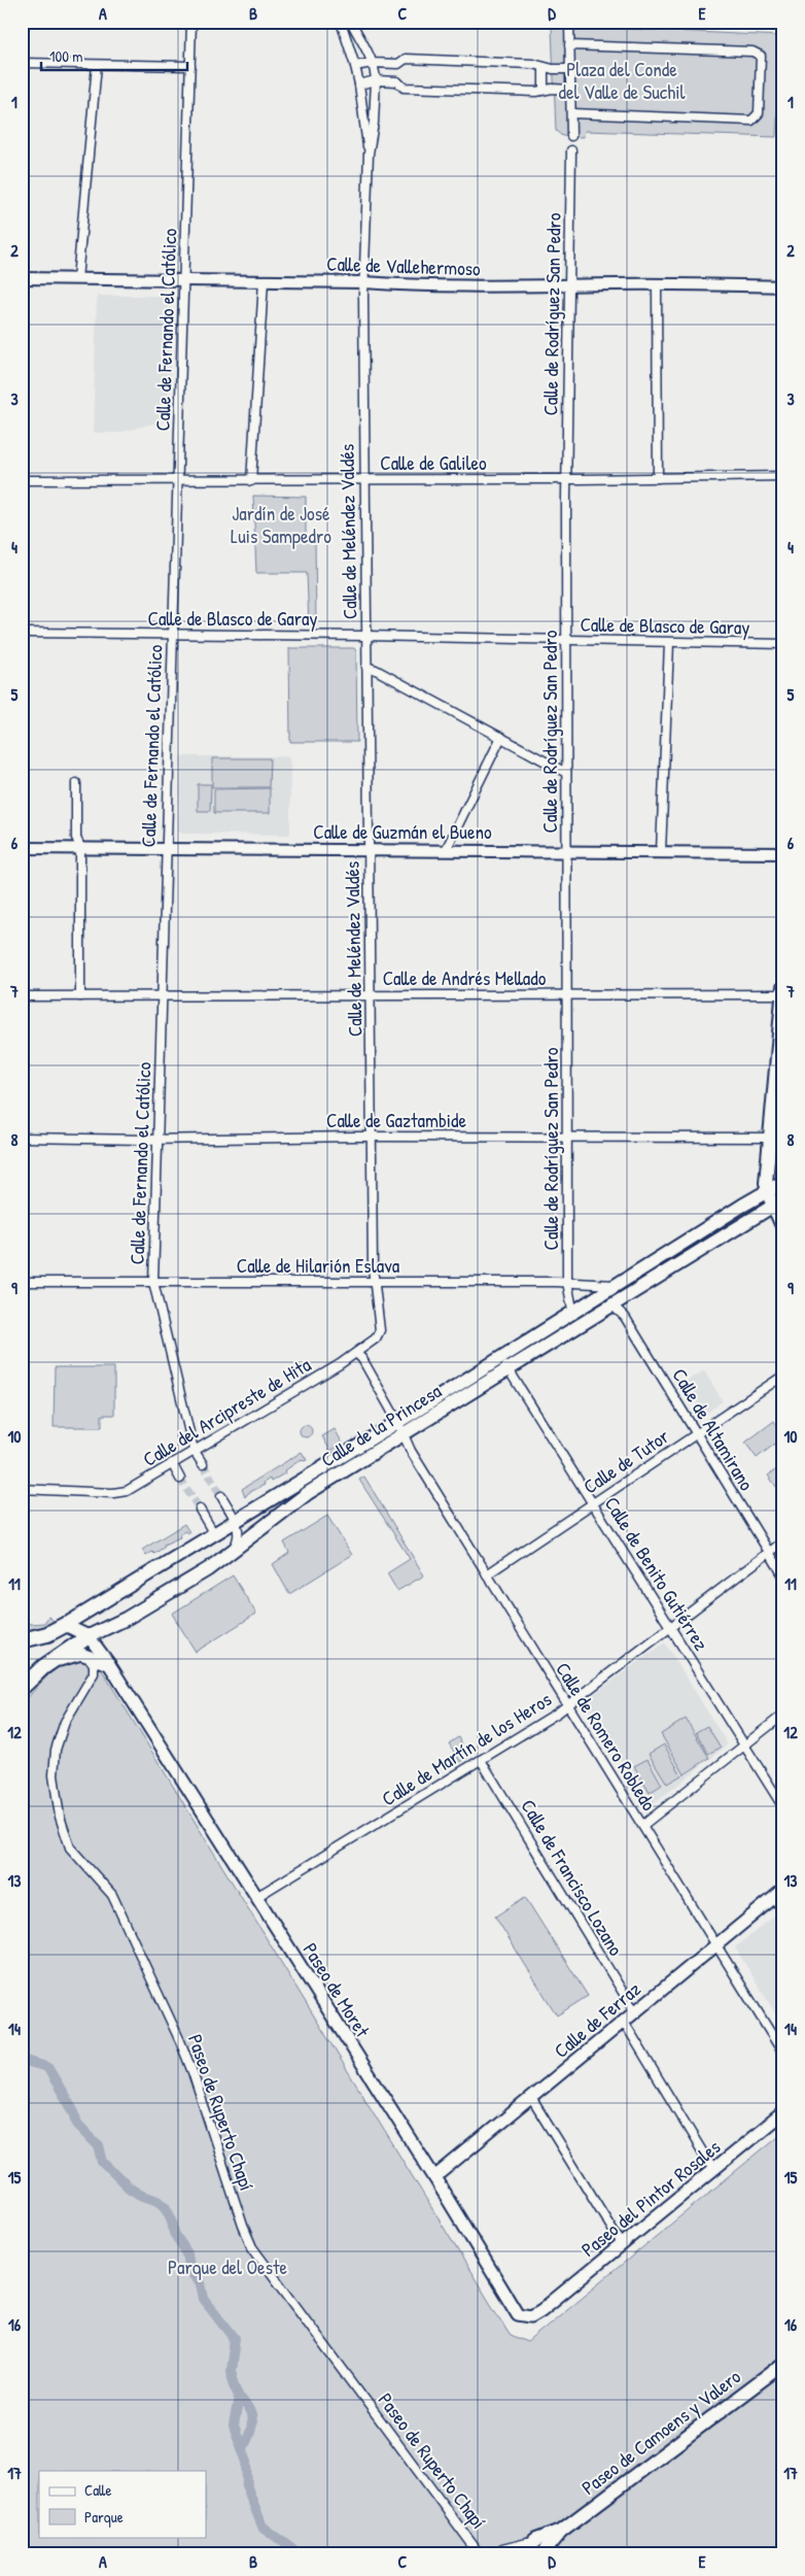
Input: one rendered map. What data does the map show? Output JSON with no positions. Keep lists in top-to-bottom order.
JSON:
{
  "streets": {
    "highway": ["Calle de la Princesa"],
    "main road": [
      "Paseo de Moret",
      "Calle de Ferraz",
      "Paseo del Pintor Rosales",
      "Paseo de Camoens y Valero"
    ],
    "street": [
      "Calle de Vallehermoso",
      "Calle de Rodríguez San Pedro",
      "Calle de Fernando el Católico",
      "Calle de Galileo",
      "Calle de Meléndez Valdés",
      "Calle de Blasco de Garay",
      "Calle de Guzmán el Bueno",
      "Calle de Andrés Mellado",
      "Calle de Gaztambide",
      "Calle de Hilarión Eslava",
      "Calle del Arcipreste de Hita",
      "Calle de Altamirano",
      "Calle de Tutor",
      "Calle de Benito Gutiérrez",
      "Calle de Romero Robledo",
      "Calle de Martín de los Heros",
      "Calle de Francisco Lozano",
      "Paseo de Ruperto Chapí"
    ]
  },
  "crossings": [
    ["Calle de Vallehermoso", "Calle de Rodríguez San Pedro"],
    ["Calle de Vallehermoso", "Calle de Fernando el Católico"],
    ["Calle de Vallehermoso", "Calle de Meléndez Valdés"],
    ["Calle de Rodríguez San Pedro", "Calle de Galileo"],
    ["Calle de Rodríguez San Pedro", "Calle de Blasco de Garay"],
    ["Calle de Rodríguez San Pedro", "Calle de Guzmán el Bueno"],
    ["Calle de Rodríguez San Pedro", "Calle de Andrés Mellado"],
    ["Calle de Rodríguez San Pedro", "Calle de Gaztambide"],
    ["Calle de Rodríguez San Pedro", "Calle de Hilarión Eslava"],
    ["Calle de Rodríguez San Pedro", "Calle de la Princesa"],
    ["Calle de Fernando el Católico", "Calle de Galileo"],
    ["Calle de Fernando el Católico", "Calle de Blasco de Garay"],
    ["Calle de Fernando el Católico", "Calle de Guzmán el Bueno"],
    ["Calle de Fernando el Católico", "Calle de Andrés Mellado"],
    ["Calle de Fernando el Católico", "Calle de Gaztambide"],
    ["Calle de Fernando el Católico", "Calle de Hilarión Eslava"],
    ["Calle de Fernando el Católico", "Calle del Arcipreste de Hita"],
    ["Calle de Galileo", "Calle de Meléndez Valdés"],
    ["Calle de Meléndez Valdés", "Calle de Blasco de Garay"],
    ["Calle de Meléndez Valdés", "Calle de Guzmán el Bueno"],
    ["Calle de Meléndez Valdés", "Calle de Andrés Mellado"],
    ["Calle de Meléndez Valdés", "Calle de Gaztambide"],
    ["Calle de Meléndez Valdés", "Calle de Hilarión Eslava"],
    ["Calle de Meléndez Valdés", "Calle del Arcipreste de Hita"],
    ["Calle de Hilarión Eslava", "Calle de la Princesa"],
    ["Calle de la Princesa", "Calle de Altamirano"],
    ["Calle de la Princesa", "Calle de Benito Gutiérrez"],
    ["Calle de la Princesa", "Calle de Romero Robledo"],
    ["Calle de la Princesa", "Paseo de Moret"],
    ["Calle de Altamirano", "Calle de Tutor"],
    ["Calle de Altamirano", "Calle de Martín de los Heros"],
    ["Calle de Tutor", "Calle de Benito Gutiérrez"],
    ["Calle de Tutor", "Calle de Romero Robledo"],
    ["Calle de Benito Gutiérrez", "Calle de Martín de los Heros"],
    ["Calle de Romero Robledo", "Calle de Martín de los Heros"],
    ["Calle de Romero Robledo", "Calle de Ferraz"],
    ["Calle de Martín de los Heros", "Calle de Francisco Lozano"],
    ["Calle de Martín de los Heros", "Paseo de Moret"],
    ["Calle de Francisco Lozano", "Calle de Ferraz"],
    ["Paseo de Moret", "Calle de Ferraz"],
    ["Paseo de Moret", "Paseo del Pintor Rosales"]
  ],
  "parks": ["Plaza del Conde del Valle de Suchil", "Jardín de José Luis Sampedro", "Parque del Oeste"],
  "legend": ["Calle", "Parque"],
  "scale_bar": "100 m",
  "grid": {
    "columns": [
      "A",
      "B",
      "C",
      "D",
      "E"
    ],
    "rows": [
      "1",
      "2",
      "3",
      "4",
      "5",
      "6",
      "7",
      "8",
      "9",
      "10",
      "11",
      "12",
      "13",
      "14",
      "15",
      "16",
      "17"
    ]
  }
}
